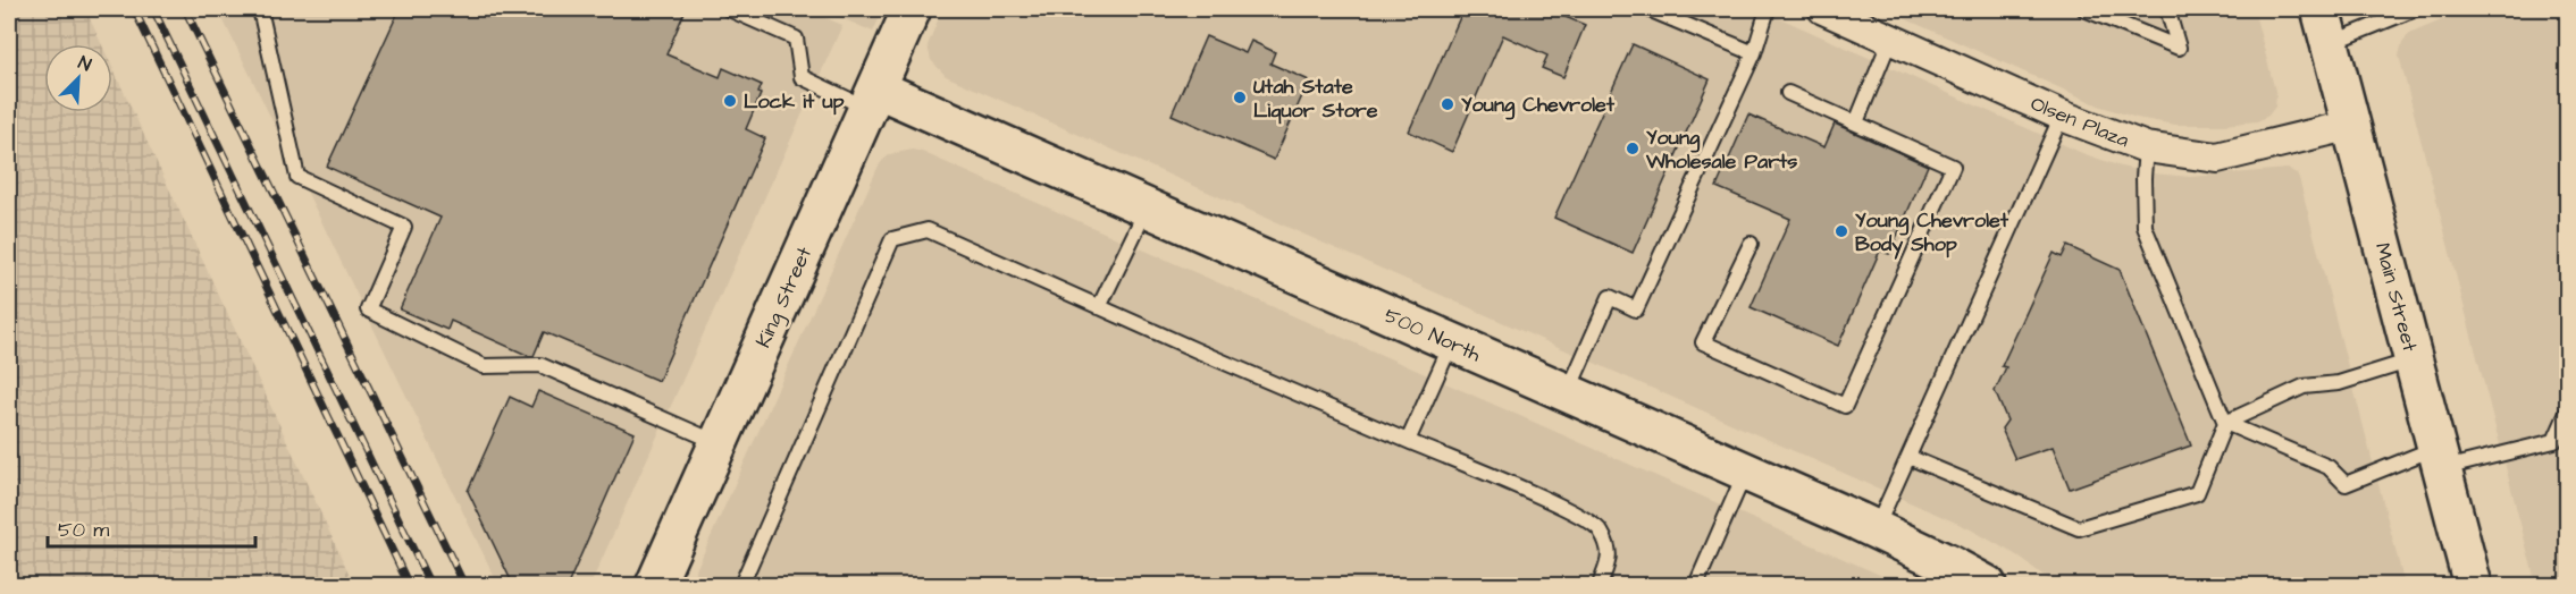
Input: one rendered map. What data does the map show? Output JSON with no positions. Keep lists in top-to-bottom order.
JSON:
{
  "streets": {
    "street": [
      "Olsen Plaza",
      "King Street",
      "Main Street",
      "500 North"
    ]
  },
  "crossings": [
    ["Olsen Plaza", "Main Street"],
    ["King Street", "500 North"]
  ],
  "places": [
    "Utah State Liquor Store",
    "Lock it up",
    "Young Chevrolet",
    "Young Wholesale Parts",
    "Young Chevrolet Body Shop"
  ],
  "scale_bar": "50 m",
  "north": "top right"
}
